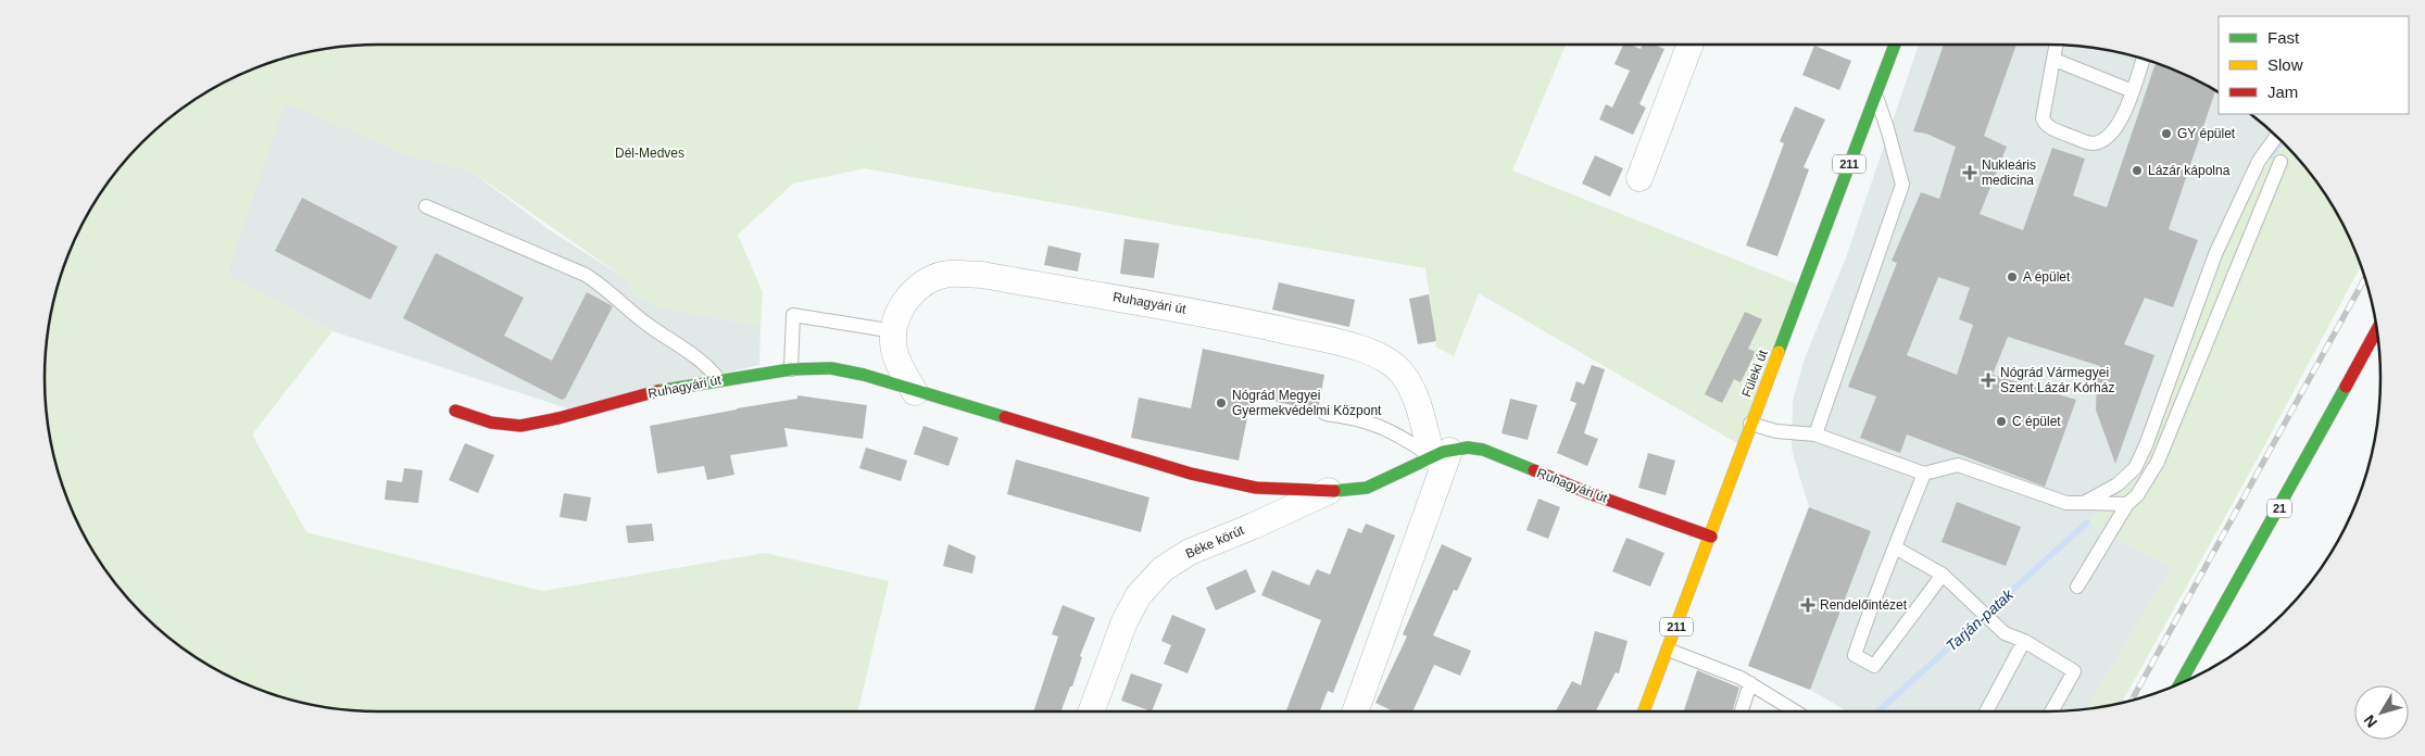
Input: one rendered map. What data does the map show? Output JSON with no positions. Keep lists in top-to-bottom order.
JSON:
{
  "streets": {
    "street": [
      "211",
      "Ruhagyári út",
      "Füleki út",
      "21",
      "Béke körút"
    ]
  },
  "crossings": [
    ["Ruhagyári út", "Füleki út"],
    ["Ruhagyári út", "Béke körút"]
  ],
  "water": ["Tarján-patak"],
  "parks": ["Dél-Medves"],
  "places": {
    "other": [
      "GY épület",
      "Lázár kápolna",
      "A épület",
      "Nógrád Megyei Gyermekvédelmi Központ",
      "C épület"
    ],
    "health": ["Nukleáris medicina", "Nógrád Vármegyei Szent Lázár Kórház", "Rendelőintézet"]
  },
  "legend": ["Fast", "Slow", "Jam"],
  "north": "bottom left"
}
